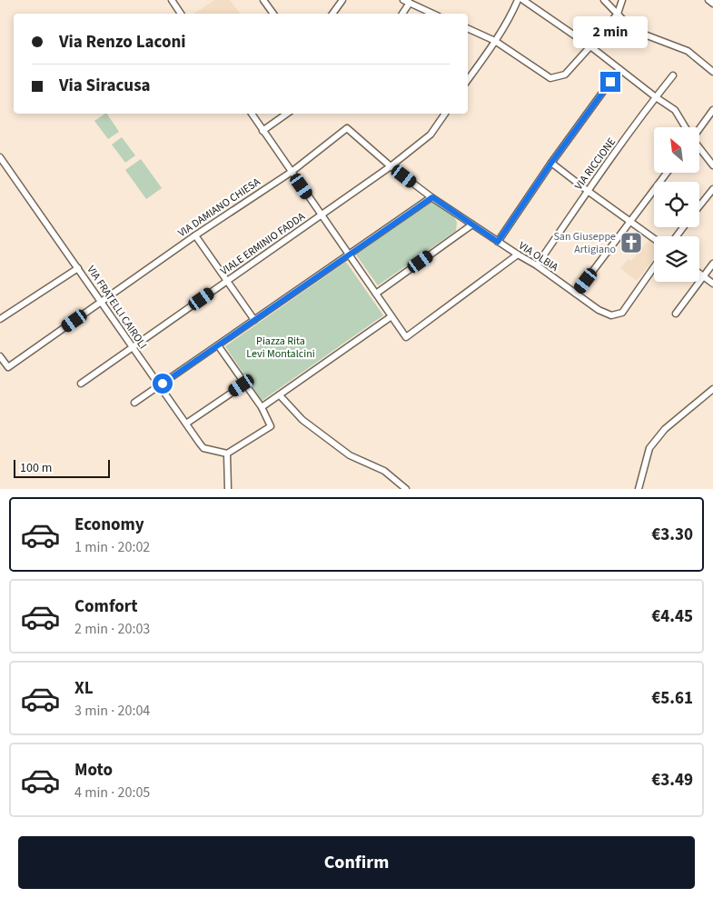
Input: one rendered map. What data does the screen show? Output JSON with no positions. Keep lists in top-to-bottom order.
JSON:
{
  "streets": {
    "street": [
      "VIA RICCIONE",
      "VIA DAMIANO CHIESA",
      "VIALE ERMINIO FADDA",
      "VIA OLBIA",
      "VIA FRATELLI CAIROLI"
    ]
  },
  "crossings": [
    ["VIA RICCIONE", "VIA OLBIA"],
    ["VIA DAMIANO CHIESA", "VIA OLBIA"],
    ["VIA DAMIANO CHIESA", "VIA FRATELLI CAIROLI"],
    ["VIALE ERMINIO FADDA", "VIA OLBIA"],
    ["VIALE ERMINIO FADDA", "VIA FRATELLI CAIROLI"]
  ],
  "parks": ["Piazza Rita Levi Montalcini"],
  "places": {
    "church": ["San Giuseppe Artigiano"]
  },
  "scale_bar": "100 m",
  "north": "top left",
  "page": {
    "banner": ["Via Renzo Laconi", "Via Siracusa"],
    "bubble": "2 min",
    "scale": "100 m",
    "list": [
      {
        "name": "Economy",
        "note": "1 min · 20:02",
        "value": "€3.30"
      },
      {
        "name": "Comfort",
        "note": "2 min · 20:03",
        "value": "€4.45"
      },
      {
        "name": "XL",
        "note": "3 min · 20:04",
        "value": "€5.61"
      },
      {
        "name": "Moto",
        "note": "4 min · 20:05",
        "value": "€3.49"
      }
    ],
    "buttons": "Confirm"
  }
}
